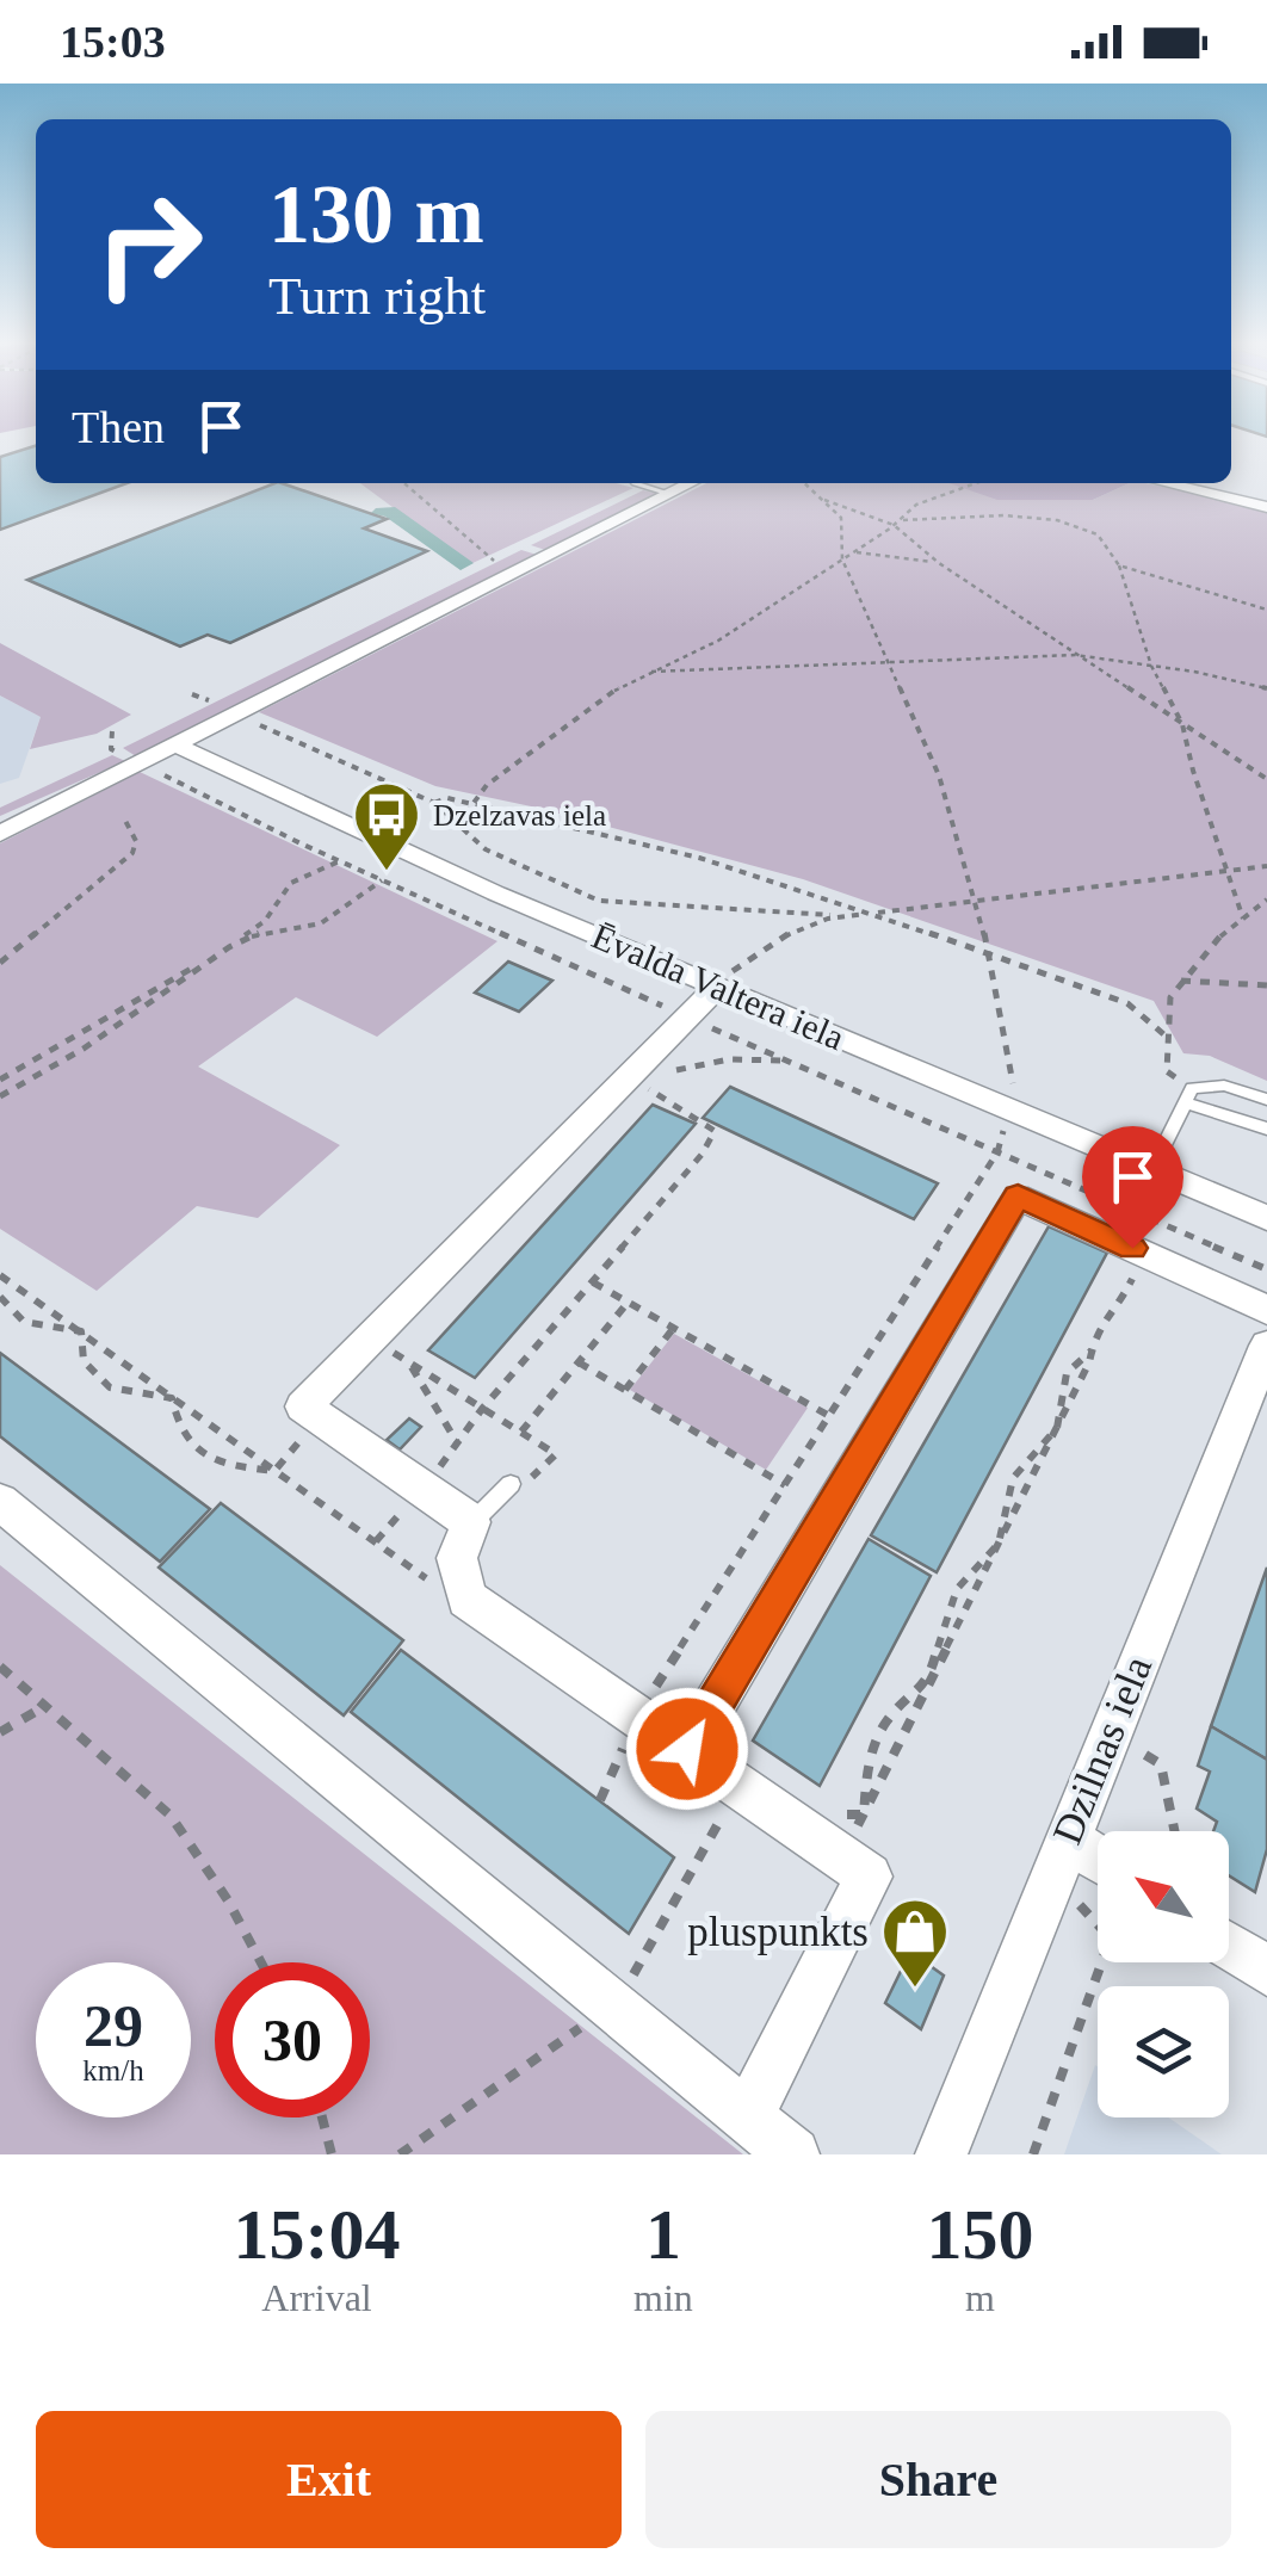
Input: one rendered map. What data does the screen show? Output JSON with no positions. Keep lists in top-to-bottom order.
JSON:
{
  "streets": {
    "street": ["Ēvalda Valtera iela", "Dzilnas iela"]
  },
  "places": {
    "bus stop": ["Dzelzavas iela"],
    "shop": ["pluspunkts"]
  },
  "north": "top left",
  "page": {
    "status": "15:03",
    "turn": ["130 m", "Turn right"],
    "then": "Then",
    "speed": "29 km/h",
    "limit": "30",
    "eta": [
      "15:04",
      "Arrival",
      "1",
      "min",
      "150",
      "m"
    ],
    "buttons": ["Exit", "Share"]
  }
}
